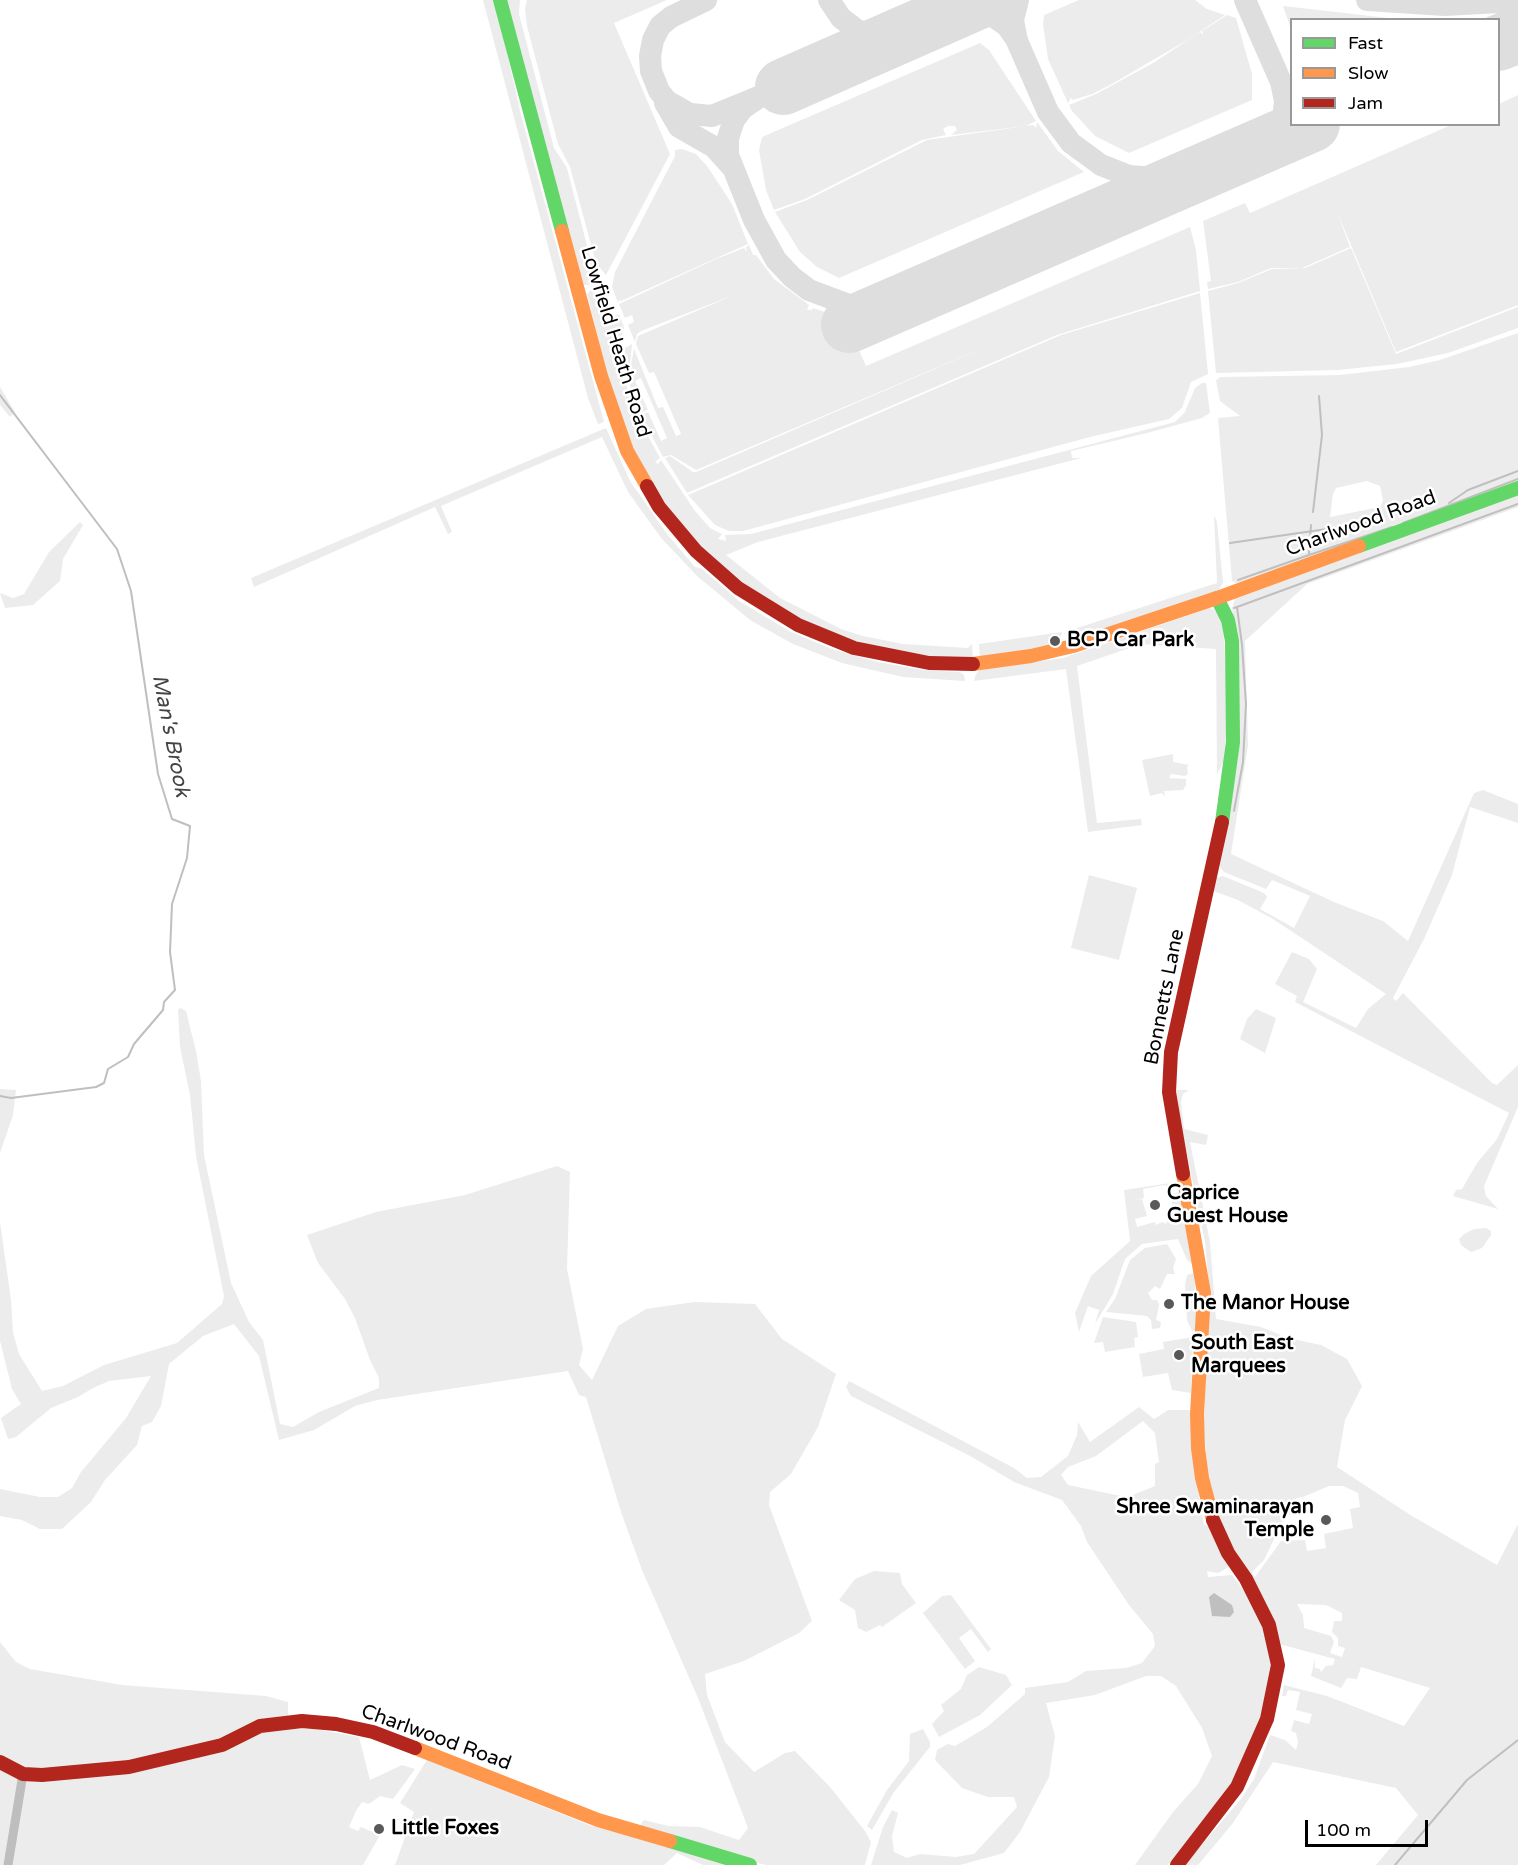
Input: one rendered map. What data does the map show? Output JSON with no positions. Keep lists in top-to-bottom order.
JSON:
{
  "streets": {
    "street": ["Lowfield Heath Road", "Charlwood Road", "Bonnetts Lane"]
  },
  "crossings": [
    ["Lowfield Heath Road", "Charlwood Road"],
    ["Lowfield Heath Road", "Bonnetts Lane"],
    ["Charlwood Road", "Bonnetts Lane"]
  ],
  "water": ["Man's Brook"],
  "places": [
    "BCP Car Park",
    "Caprice Guest House",
    "The Manor House",
    "South East Marquees",
    "Shree Swaminarayan Temple",
    "Little Foxes"
  ],
  "legend": ["Fast", "Slow", "Jam"],
  "scale_bar": "100 m"
}
